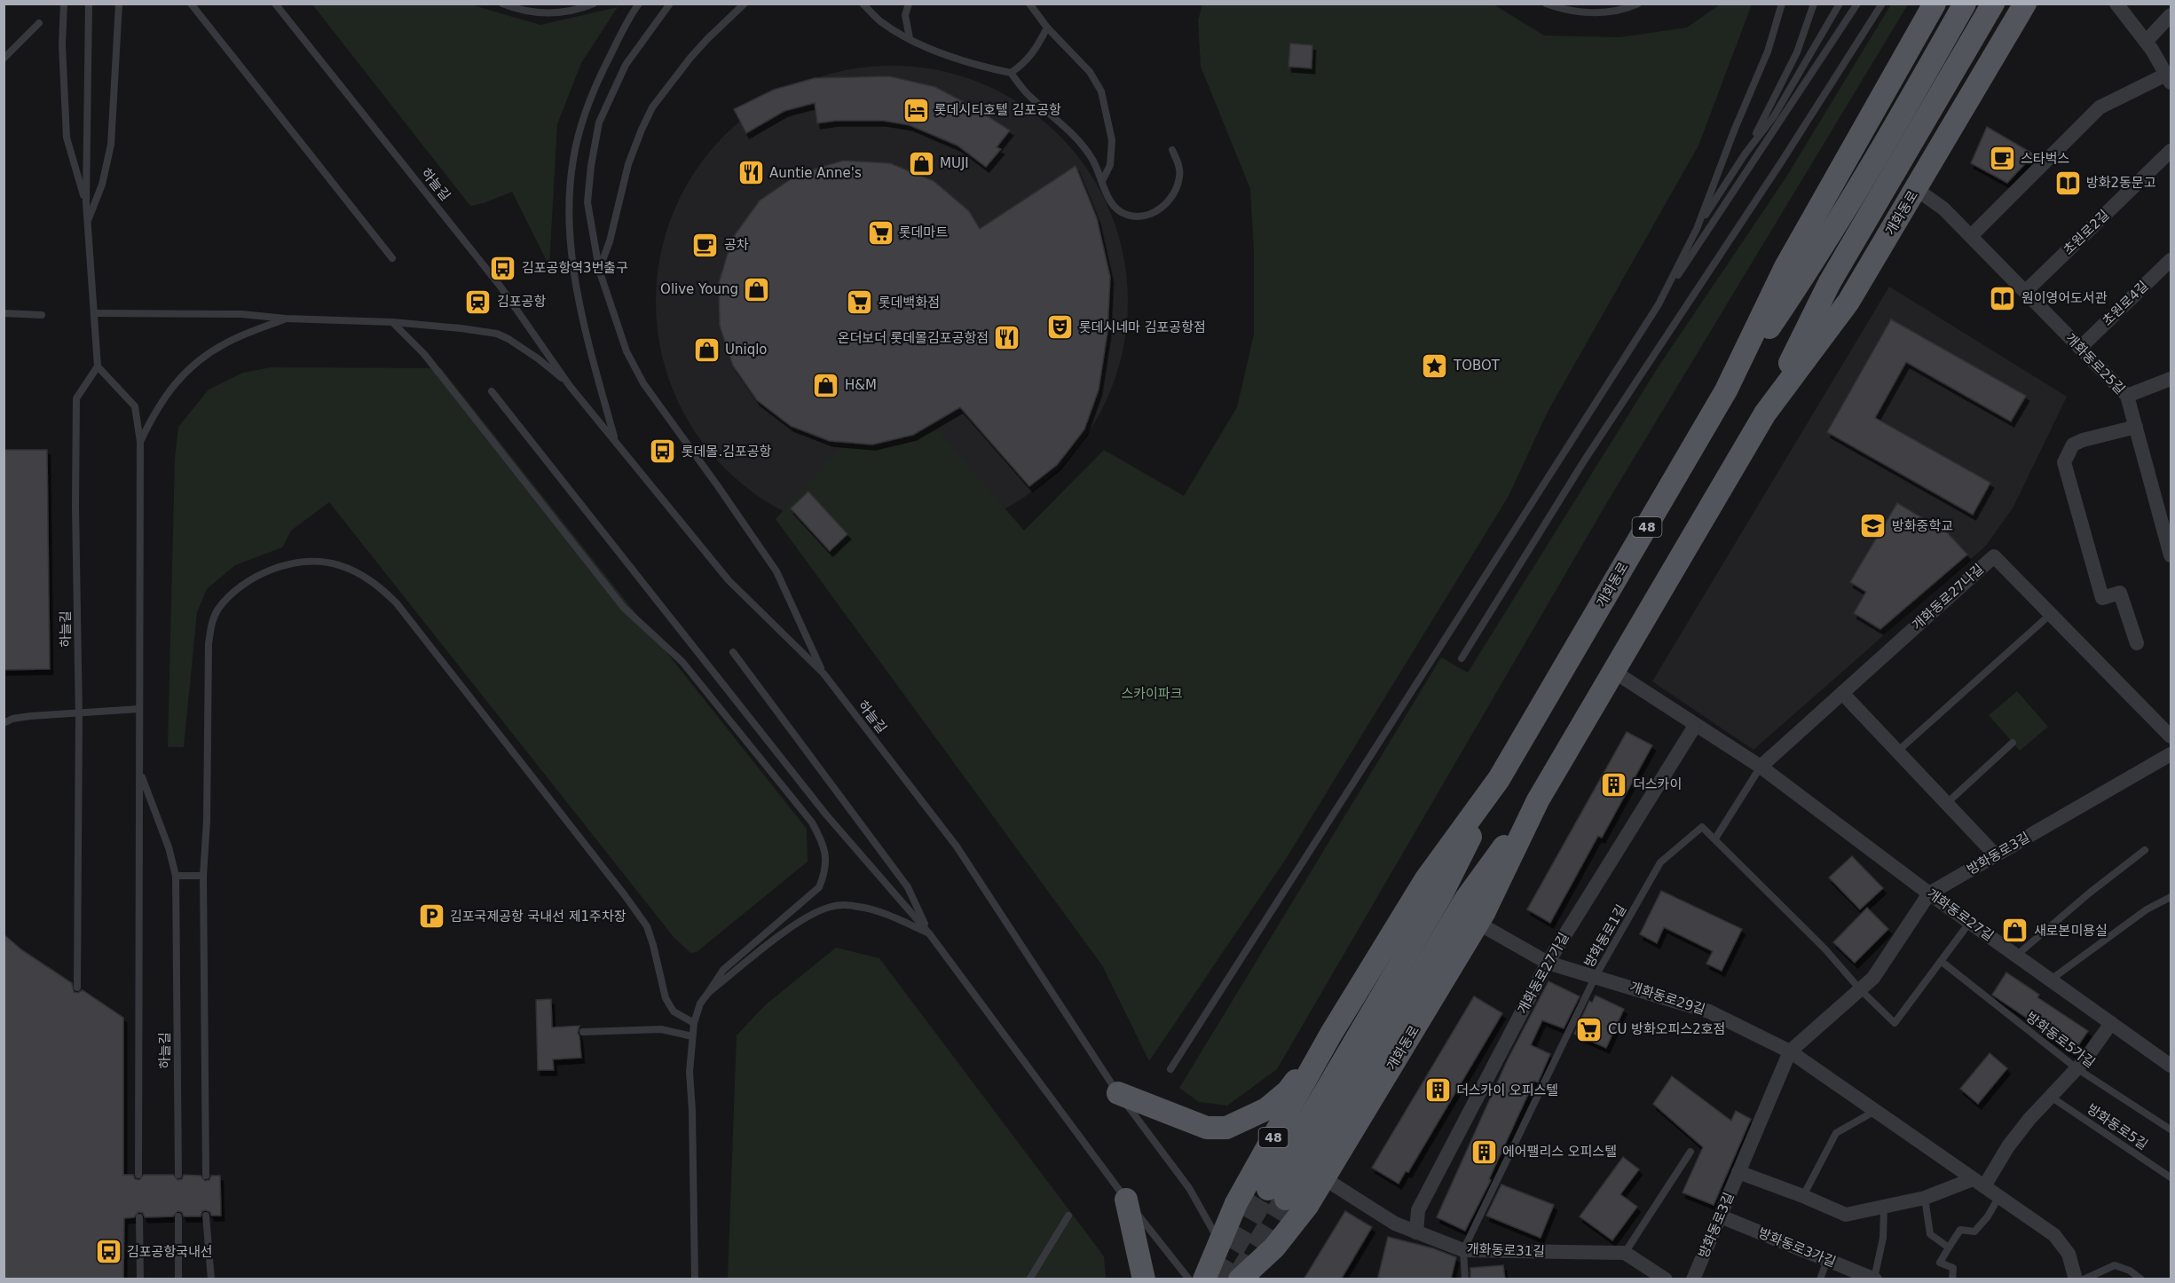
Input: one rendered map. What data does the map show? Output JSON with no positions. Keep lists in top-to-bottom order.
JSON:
{
  "streets": {
    "main road": ["개화동로", "48"],
    "street": [
      "초원로2길",
      "초원로4길",
      "개화동로25길",
      "개화동로27나길",
      "방화동로3길",
      "개화동로27길",
      "개화동로27가길",
      "개화동로29길",
      "방화동로3가길",
      "개화동로31길"
    ],
    "lane": [
      "하늘길",
      "방화동로1길",
      "방화동로5가길",
      "방화동로5길"
    ]
  },
  "crossings": [
    ["하늘길", "개화동로"],
    ["개화동로", "개화동로25길"],
    ["개화동로", "개화동로27길"],
    ["개화동로", "개화동로29길"],
    ["개화동로", "개화동로31길"],
    ["초원로2길", "개화동로25길"],
    ["초원로4길", "개화동로25길"],
    ["개화동로27나길", "개화동로27길"],
    ["방화동로3길", "개화동로27길"],
    ["방화동로3길", "방화동로1길"],
    ["방화동로3길", "개화동로29길"],
    ["방화동로3길", "방화동로3가길"],
    ["개화동로27길", "개화동로27가길"],
    ["방화동로1길", "개화동로29길"],
    ["방화동로1길", "개화동로31길"],
    ["개화동로27가길", "개화동로29길"],
    ["개화동로27가길", "개화동로31길"]
  ],
  "parks": ["스카이파크"],
  "places": {
    "hotel": ["롯데시티호텔 김포공항"],
    "cafe": ["스타벅스", "공차"],
    "shop": [
      "MUJI",
      "Olive Young",
      "Uniqlo",
      "H&M",
      "새로본미용실"
    ],
    "restaurant": ["Auntie Anne's", "온더보더 롯데몰김포공항점"],
    "library": ["방화2동문고", "원이영어도서관"],
    "supermarket": ["롯데마트", "롯데백화점", "CU 방화오피스2호점"],
    "bus stop": ["김포공항역3번출구", "롯데몰.김포공항", "김포공항국내선"],
    "station": ["김포공항"],
    "theatre": ["롯데시네마 김포공항점"],
    "place": ["TOBOT"],
    "school or university": ["방화중학교"],
    "building": ["더스카이", "더스카이 오피스텔", "에어팰리스 오피스텔"],
    "parking": ["김포국제공항 국내선 제1주차장"]
  }
}
